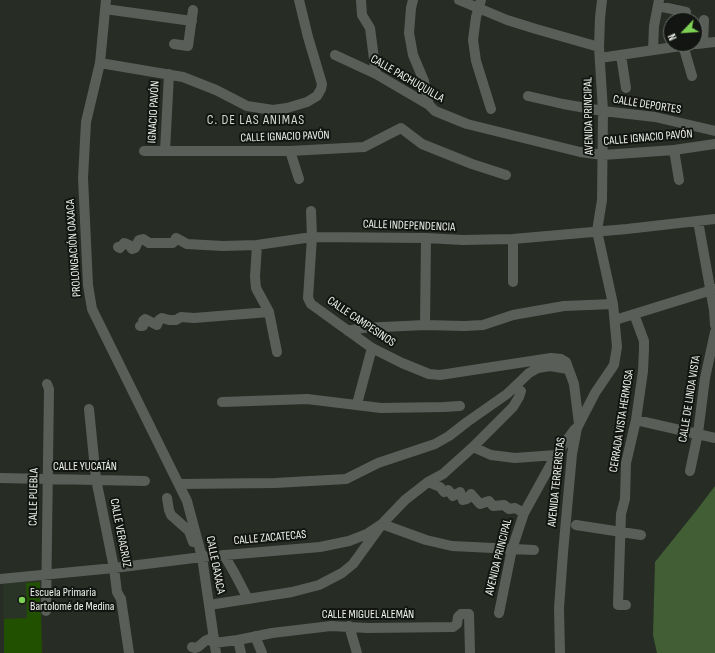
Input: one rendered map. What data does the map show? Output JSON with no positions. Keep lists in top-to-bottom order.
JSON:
{
  "streets": {
    "street": [
      "CALLE PACHUQUILLA",
      "CALLE DEPORTES",
      "IGNACIO PAVÓN",
      "AVENIDA PRINCIPAL",
      "CALLE IGNACIO PAVÓN",
      "CALLE INDEPENDENCIA",
      "PROLONGACIÓN OAXACA",
      "CALLE CAMPESINOS",
      "CALLE DE LINDA VISTA",
      "CERRADA VISTA HERMOSA",
      "CALLE YUCATÁN",
      "AVENIDA TERRERISTAS",
      "CALLE PUEBLA",
      "CALLE VERACRUZ",
      "CALLE ZACATECAS",
      "CALLE OAXACA",
      "CALLE MIGUEL ALEMÁN"
    ]
  },
  "crossings": [
    ["CALLE PACHUQUILLA", "CALLE IGNACIO PAVÓN"],
    ["CALLE DEPORTES", "AVENIDA PRINCIPAL"],
    ["IGNACIO PAVÓN", "CALLE IGNACIO PAVÓN"],
    ["AVENIDA PRINCIPAL", "CALLE IGNACIO PAVÓN"],
    ["AVENIDA PRINCIPAL", "CALLE INDEPENDENCIA"],
    ["AVENIDA PRINCIPAL", "AVENIDA TERRERISTAS"],
    ["CALLE INDEPENDENCIA", "CALLE CAMPESINOS"],
    ["CALLE INDEPENDENCIA", "AVENIDA TERRERISTAS"],
    ["PROLONGACIÓN OAXACA", "CALLE OAXACA"],
    ["CALLE YUCATÁN", "CALLE PUEBLA"],
    ["CALLE YUCATÁN", "CALLE VERACRUZ"],
    ["CALLE PUEBLA", "CALLE ZACATECAS"],
    ["CALLE VERACRUZ", "CALLE ZACATECAS"],
    ["CALLE ZACATECAS", "CALLE OAXACA"],
    ["CALLE OAXACA", "CALLE MIGUEL ALEMÁN"]
  ],
  "districts": ["C. DE LAS ANIMAS"],
  "places": ["Escuela Primaria Bartolomé de Medina"],
  "north": "bottom left"
}
